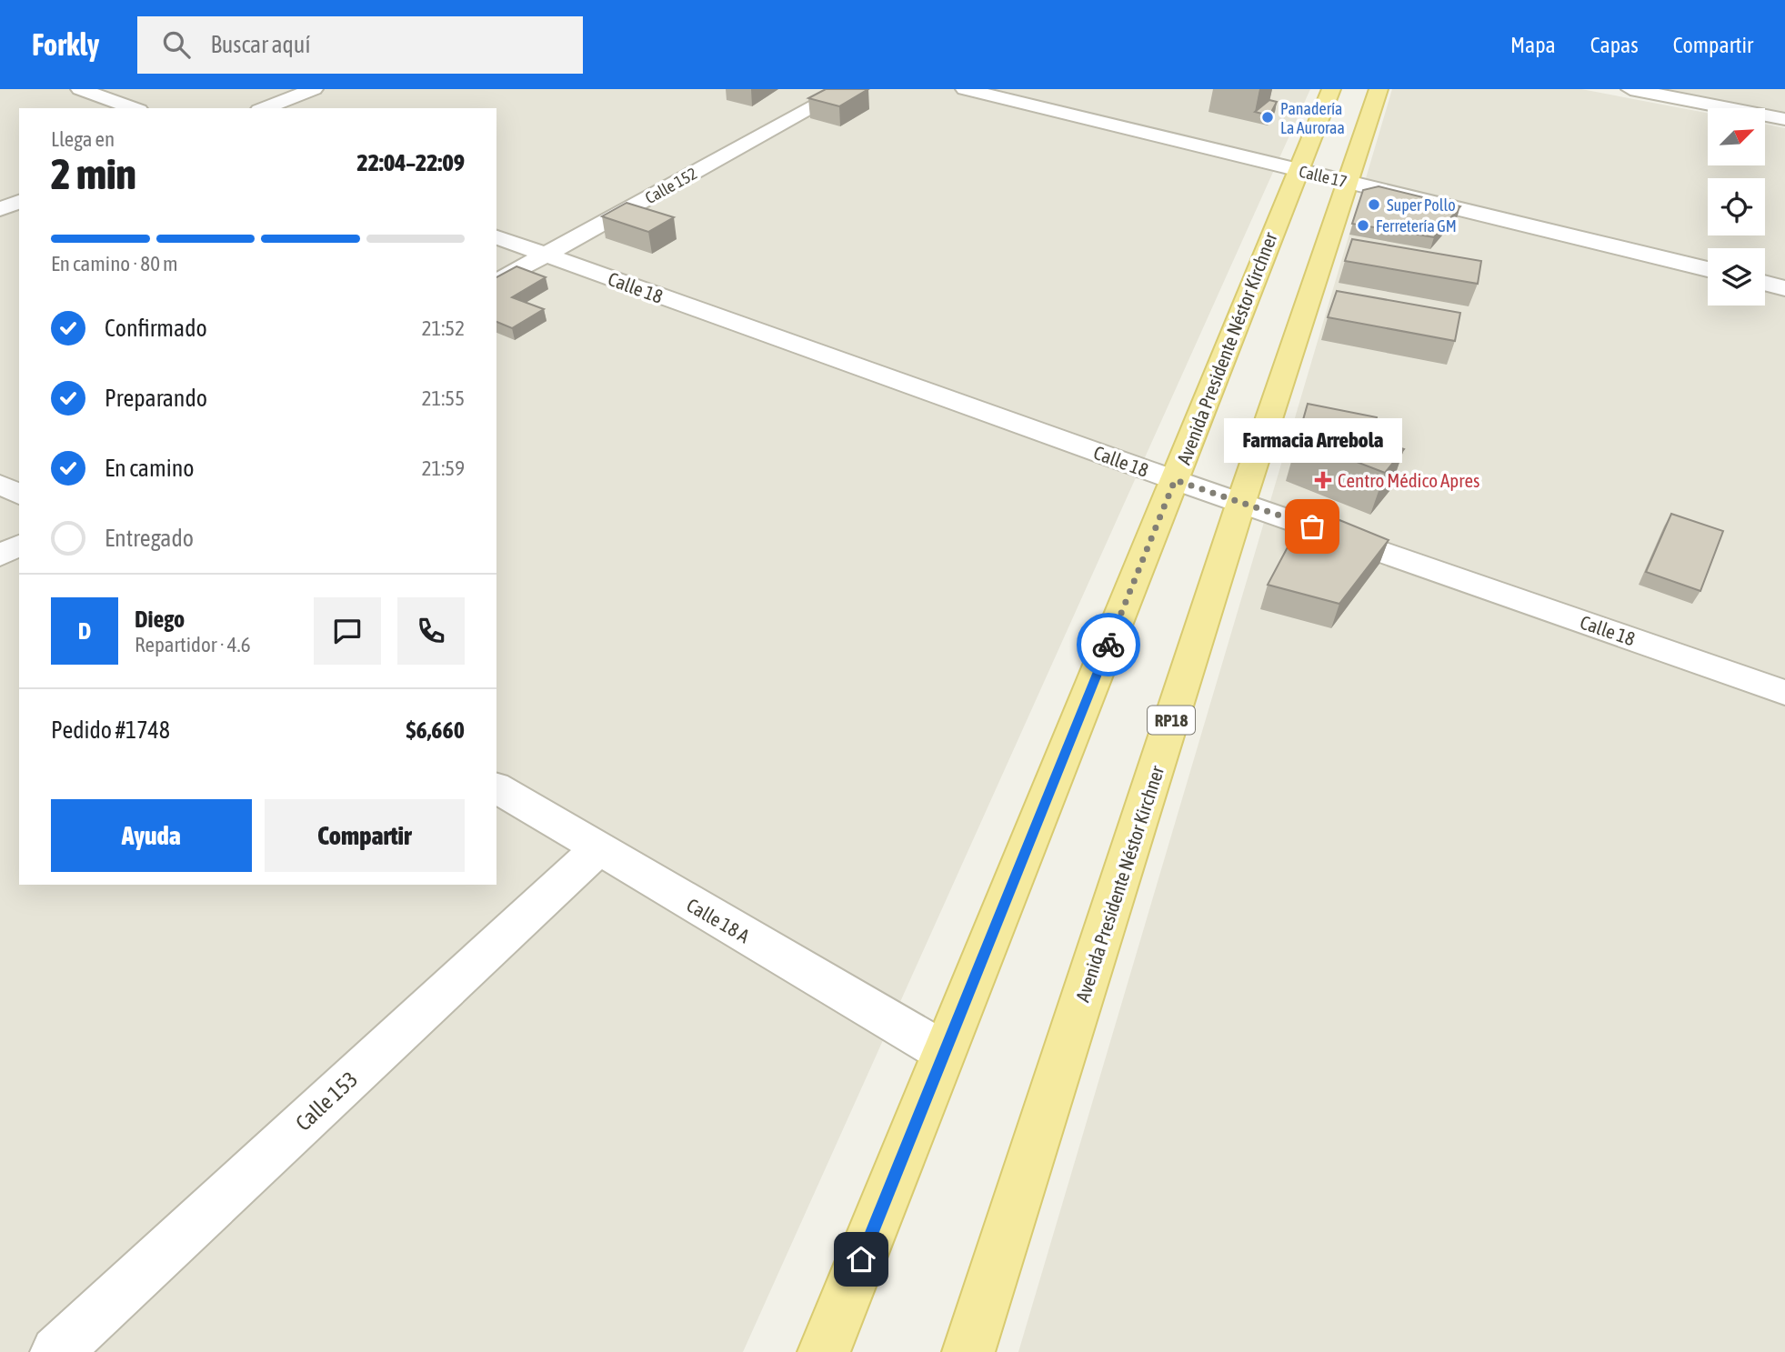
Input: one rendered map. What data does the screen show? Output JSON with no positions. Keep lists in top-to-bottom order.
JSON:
{
  "streets": {
    "main road": ["Avenida Presidente Néstor Kirchner", "RP18"],
    "street": [
      "Calle 17",
      "Calle 152",
      "Calle 18",
      "Calle 18 A",
      "Calle 153"
    ]
  },
  "crossings": [
    ["Calle 17", "Avenida Presidente Néstor Kirchner"],
    ["Calle 152", "Calle 18"],
    ["Calle 18", "Avenida Presidente Néstor Kirchner"],
    ["Avenida Presidente Néstor Kirchner", "Calle 18 A"],
    ["Calle 18 A", "Calle 153"]
  ],
  "places": {
    "other": [
      "Panadería La Auroraa",
      "Super Pollo",
      "Ferretería GM",
      "Farmacia Arrebola"
    ],
    "health": ["Centro Médico Apres"]
  },
  "north": "top right",
  "page": {
    "header": "Forkly",
    "search": "Buscar aquí",
    "nav": ["Mapa", "Capas", "Compartir"],
    "heading": ["2 min", "Llega en", "22:04–22:09"],
    "panel": [
      "Diego",
      "Repartidor · 4.6",
      "Pedido #1748",
      "$6,660"
    ],
    "bar": "En camino · 80 m",
    "list": [
      ["Confirmado", "21:52"],
      ["Preparando", "21:55"],
      ["En camino", "21:59"],
      "Entregado"
    ],
    "bubble": "Farmacia Arrebola",
    "round": "D",
    "buttons": ["Ayuda", "Compartir"]
  }
}
